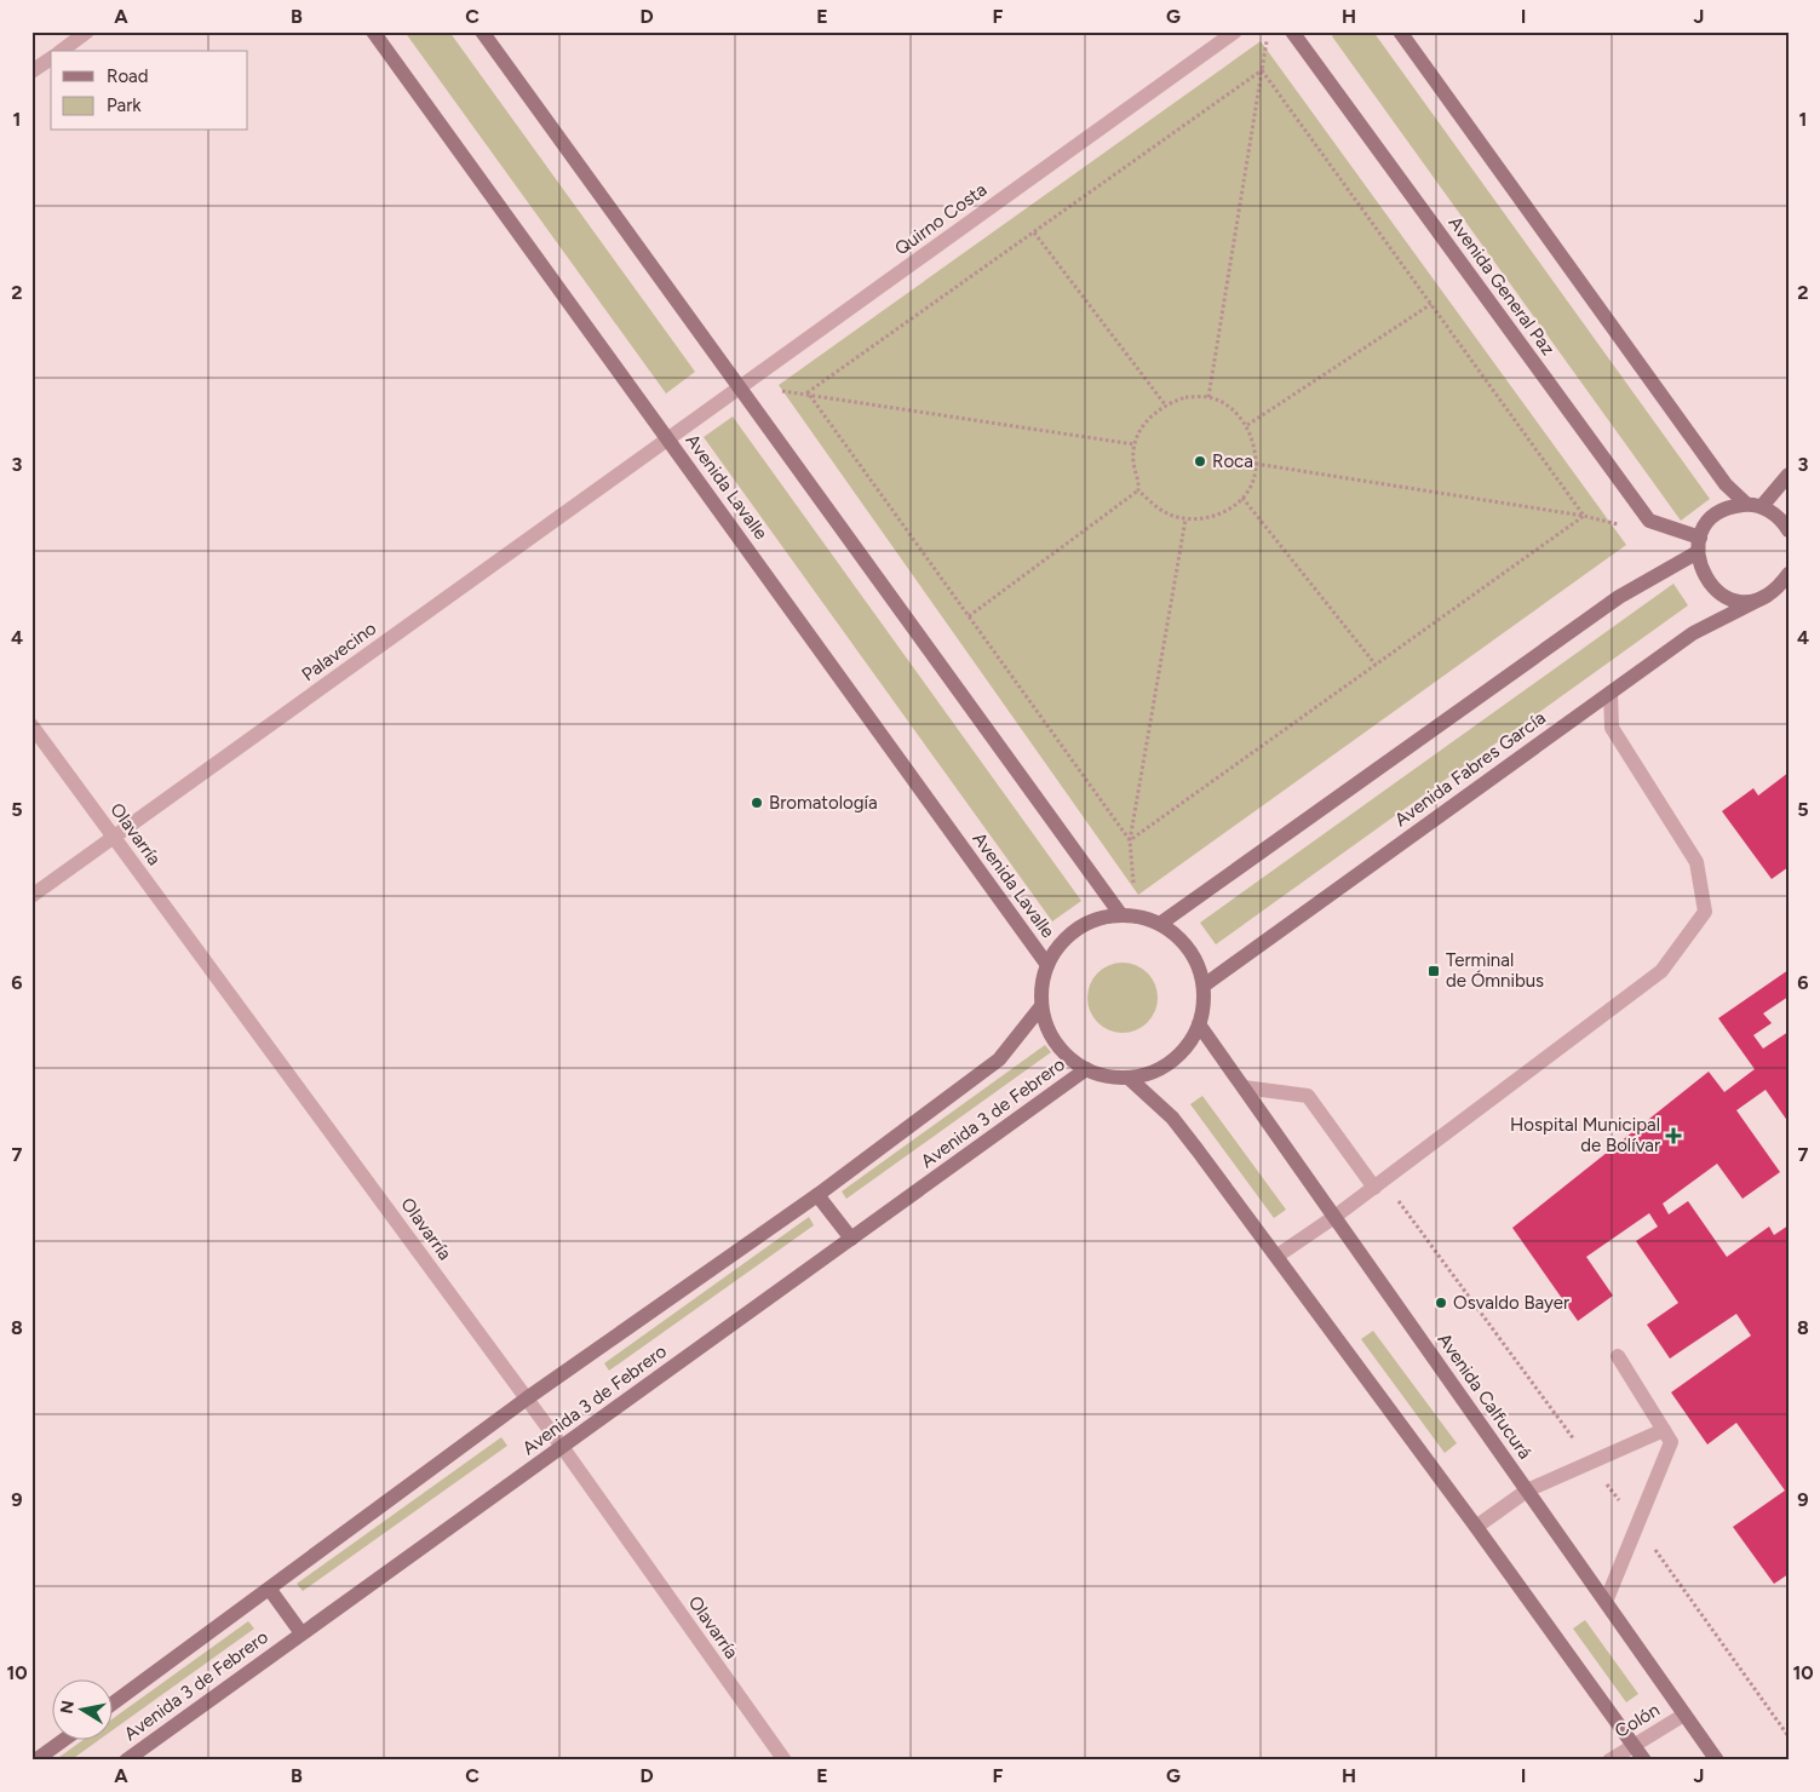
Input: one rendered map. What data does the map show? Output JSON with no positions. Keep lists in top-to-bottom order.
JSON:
{
  "streets": {
    "street": [
      "Quirno Costa",
      "Avenida General Paz",
      "Avenida Lavalle",
      "Palavecino",
      "Avenida Fabres García",
      "Olavarría",
      "Avenida 3 de Febrero",
      "Avenida Calfucurá",
      "Colón"
    ]
  },
  "crossings": [
    ["Quirno Costa", "Avenida Lavalle"],
    ["Quirno Costa", "Palavecino"],
    ["Avenida Lavalle", "Palavecino"],
    ["Avenida Lavalle", "Avenida Fabres García"],
    ["Avenida Lavalle", "Avenida 3 de Febrero"],
    ["Avenida Lavalle", "Avenida Calfucurá"],
    ["Palavecino", "Olavarría"],
    ["Avenida Fabres García", "Avenida 3 de Febrero"],
    ["Avenida Fabres García", "Avenida Calfucurá"],
    ["Olavarría", "Avenida 3 de Febrero"],
    ["Avenida 3 de Febrero", "Avenida Calfucurá"],
    ["Avenida Calfucurá", "Colón"]
  ],
  "places": {
    "other": ["Roca", "Bromatología", "Osvaldo Bayer"],
    "transit": ["Terminal de Ómnibus"],
    "health": ["Hospital Municipal de Bolívar"]
  },
  "legend": ["Road", "Park"],
  "north": "left",
  "grid": {
    "columns": [
      "A",
      "B",
      "C",
      "D",
      "E",
      "F",
      "G",
      "H",
      "I",
      "J"
    ],
    "rows": [
      "1",
      "2",
      "3",
      "4",
      "5",
      "6",
      "7",
      "8",
      "9",
      "10"
    ]
  }
}
